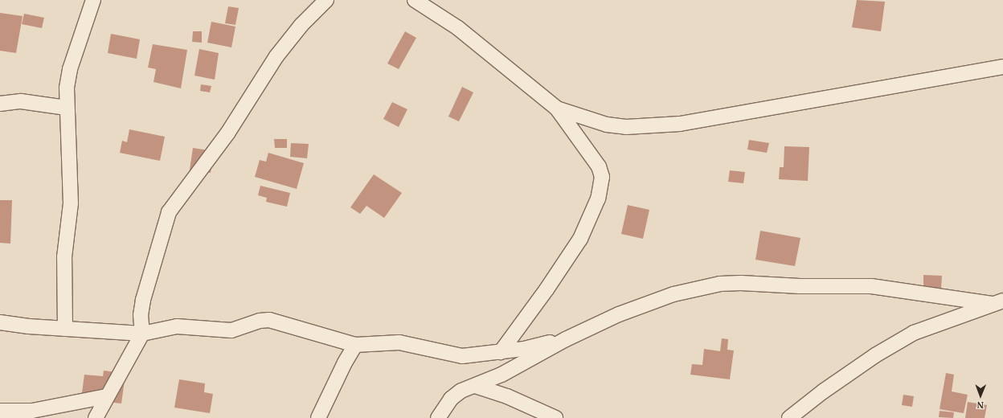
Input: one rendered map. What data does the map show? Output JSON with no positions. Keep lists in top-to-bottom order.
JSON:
{
  "north": "bottom"
}
